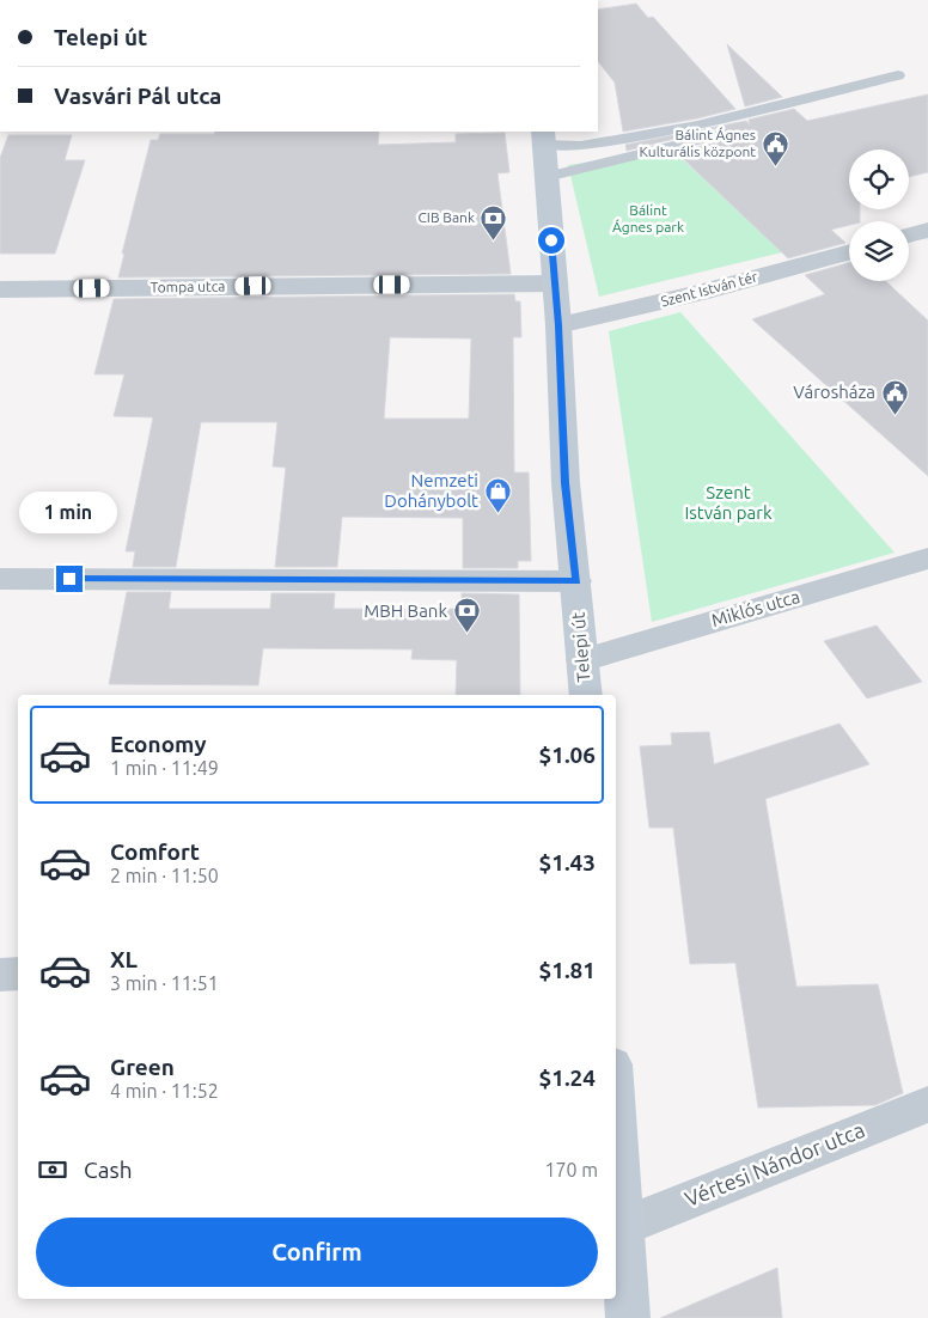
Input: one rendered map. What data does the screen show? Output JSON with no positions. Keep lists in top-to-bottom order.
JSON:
{
  "streets": {
    "main road": ["Telepi út"],
    "street": [
      "Tompa utca",
      "Szent István tér",
      "Miklós utca",
      "Vértesi Nándor utca"
    ]
  },
  "crossings": [
    ["Tompa utca", "Telepi út"],
    ["Szent István tér", "Telepi út"],
    ["Miklós utca", "Telepi út"]
  ],
  "parks": ["Bálint Ágnes park", "Szent István park"],
  "places": {
    "public building": ["Bálint Ágnes Kulturális központ", "Városháza"],
    "bank": ["CIB Bank", "MBH Bank"],
    "shop": ["Nemzeti Dohánybolt"]
  },
  "page": {
    "banner": ["Telepi út", "Vasvári Pál utca"],
    "bubble": "1 min",
    "list": [
      {
        "name": "Economy",
        "note": "1 min · 11:49",
        "value": "$1.06"
      },
      {
        "name": "Comfort",
        "note": "2 min · 11:50",
        "value": "$1.43"
      },
      {
        "name": "XL",
        "note": "3 min · 11:51",
        "value": "$1.81"
      },
      {
        "name": "Green",
        "note": "4 min · 11:52",
        "value": "$1.24"
      }
    ],
    "pay": ["Cash", "170 m"],
    "buttons": "Confirm"
  }
}
